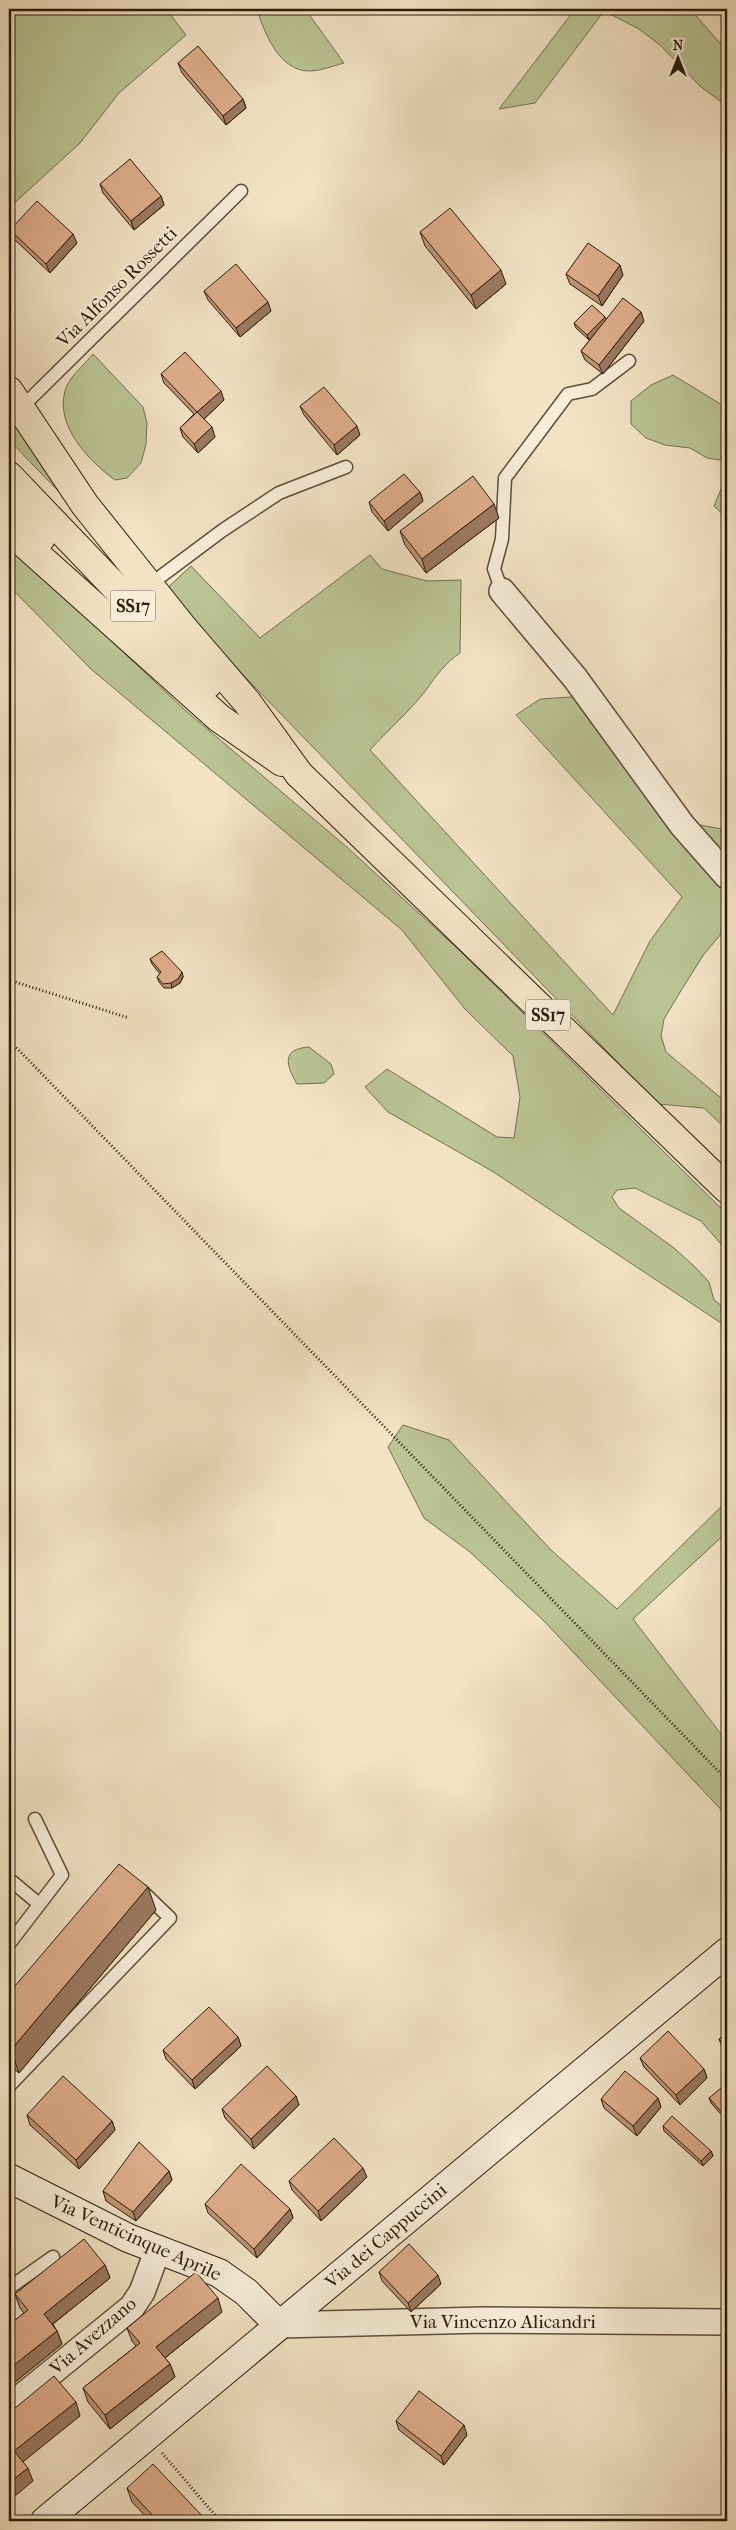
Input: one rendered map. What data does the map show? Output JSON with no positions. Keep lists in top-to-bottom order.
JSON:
{
  "streets": {
    "main road": ["SS17"],
    "street": [
      "Via dei Cappuccini",
      "Via Venticinque Aprile",
      "Via Vincenzo Alicandri",
      "Via Avezzano"
    ],
    "lane": ["Via Alfonso Rossetti"]
  },
  "crossings": [
    ["Via dei Cappuccini", "Via Venticinque Aprile"],
    ["Via dei Cappuccini", "Via Vincenzo Alicandri"],
    ["Via Venticinque Aprile", "Via Vincenzo Alicandri"],
    ["Via Venticinque Aprile", "Via Avezzano"]
  ],
  "north": "top"
}
